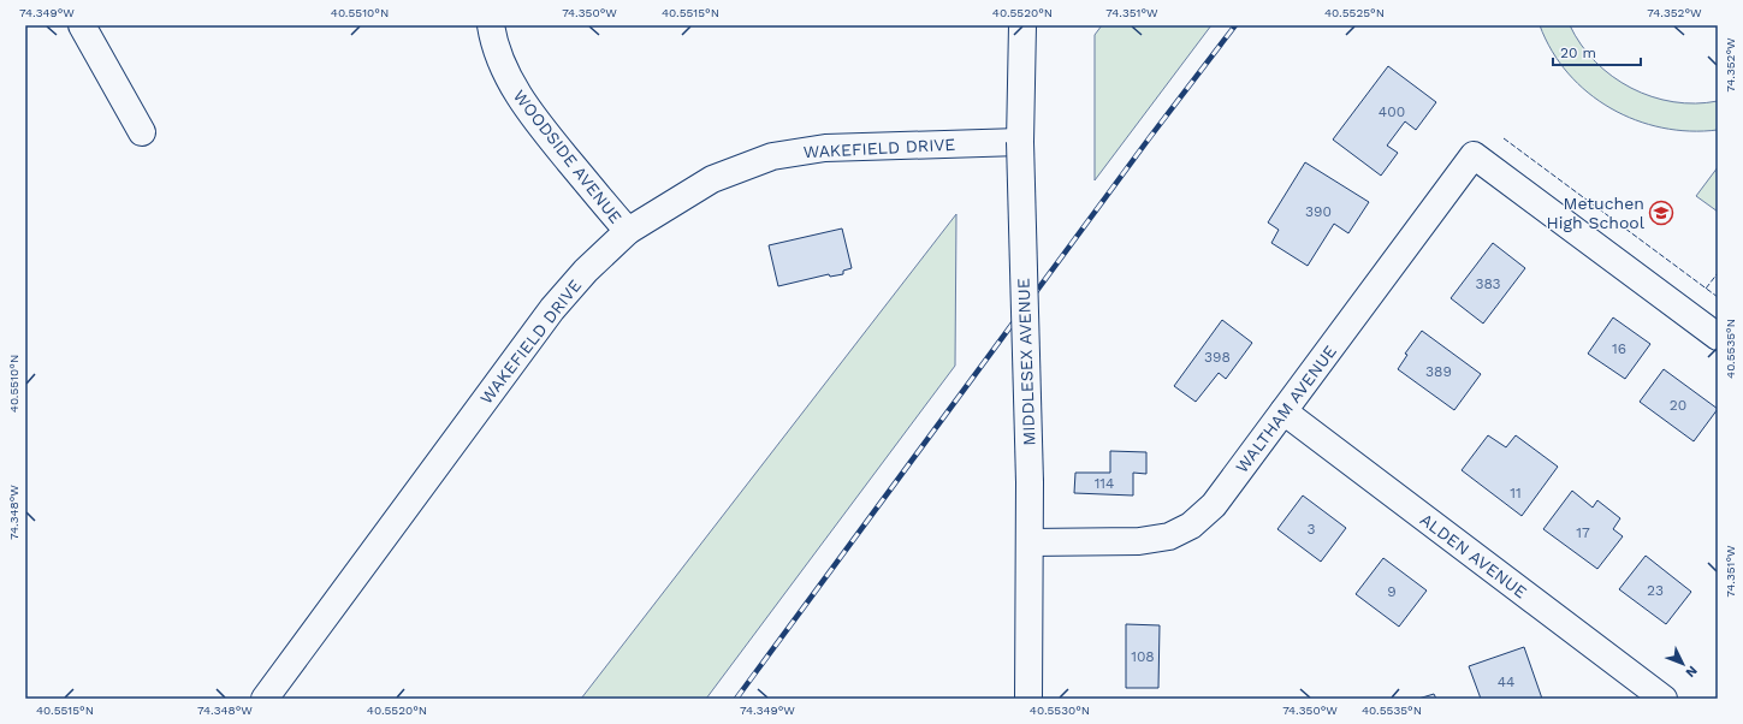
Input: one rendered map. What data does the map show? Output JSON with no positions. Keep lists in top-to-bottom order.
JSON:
{
  "streets": {
    "street": [
      "WAKEFIELD DRIVE",
      "WOODSIDE AVENUE",
      "MIDDLESEX AVENUE",
      "WALTHAM AVENUE",
      "ALDEN AVENUE"
    ]
  },
  "crossings": [
    ["WAKEFIELD DRIVE", "WOODSIDE AVENUE"],
    ["WAKEFIELD DRIVE", "MIDDLESEX AVENUE"],
    ["MIDDLESEX AVENUE", "WALTHAM AVENUE"],
    ["WALTHAM AVENUE", "ALDEN AVENUE"]
  ],
  "places": {
    "school or university": ["Metuchen High School"]
  },
  "house_numbers": [
    "400",
    "390",
    "383",
    "16",
    "398",
    "389",
    "20",
    "114",
    "11",
    "3",
    "17",
    "23",
    "9",
    "108",
    "44"
  ],
  "scale_bar": "20 m",
  "north": "bottom right",
  "coordinates": [
    "74.349°W",
    "40.5510°N",
    "74.350°W",
    "40.5515°N",
    "40.5520°N",
    "74.351°W",
    "40.5525°N",
    "74.352°W",
    "40.5535°N",
    "74.348°W",
    "40.5530°N"
  ]
}
